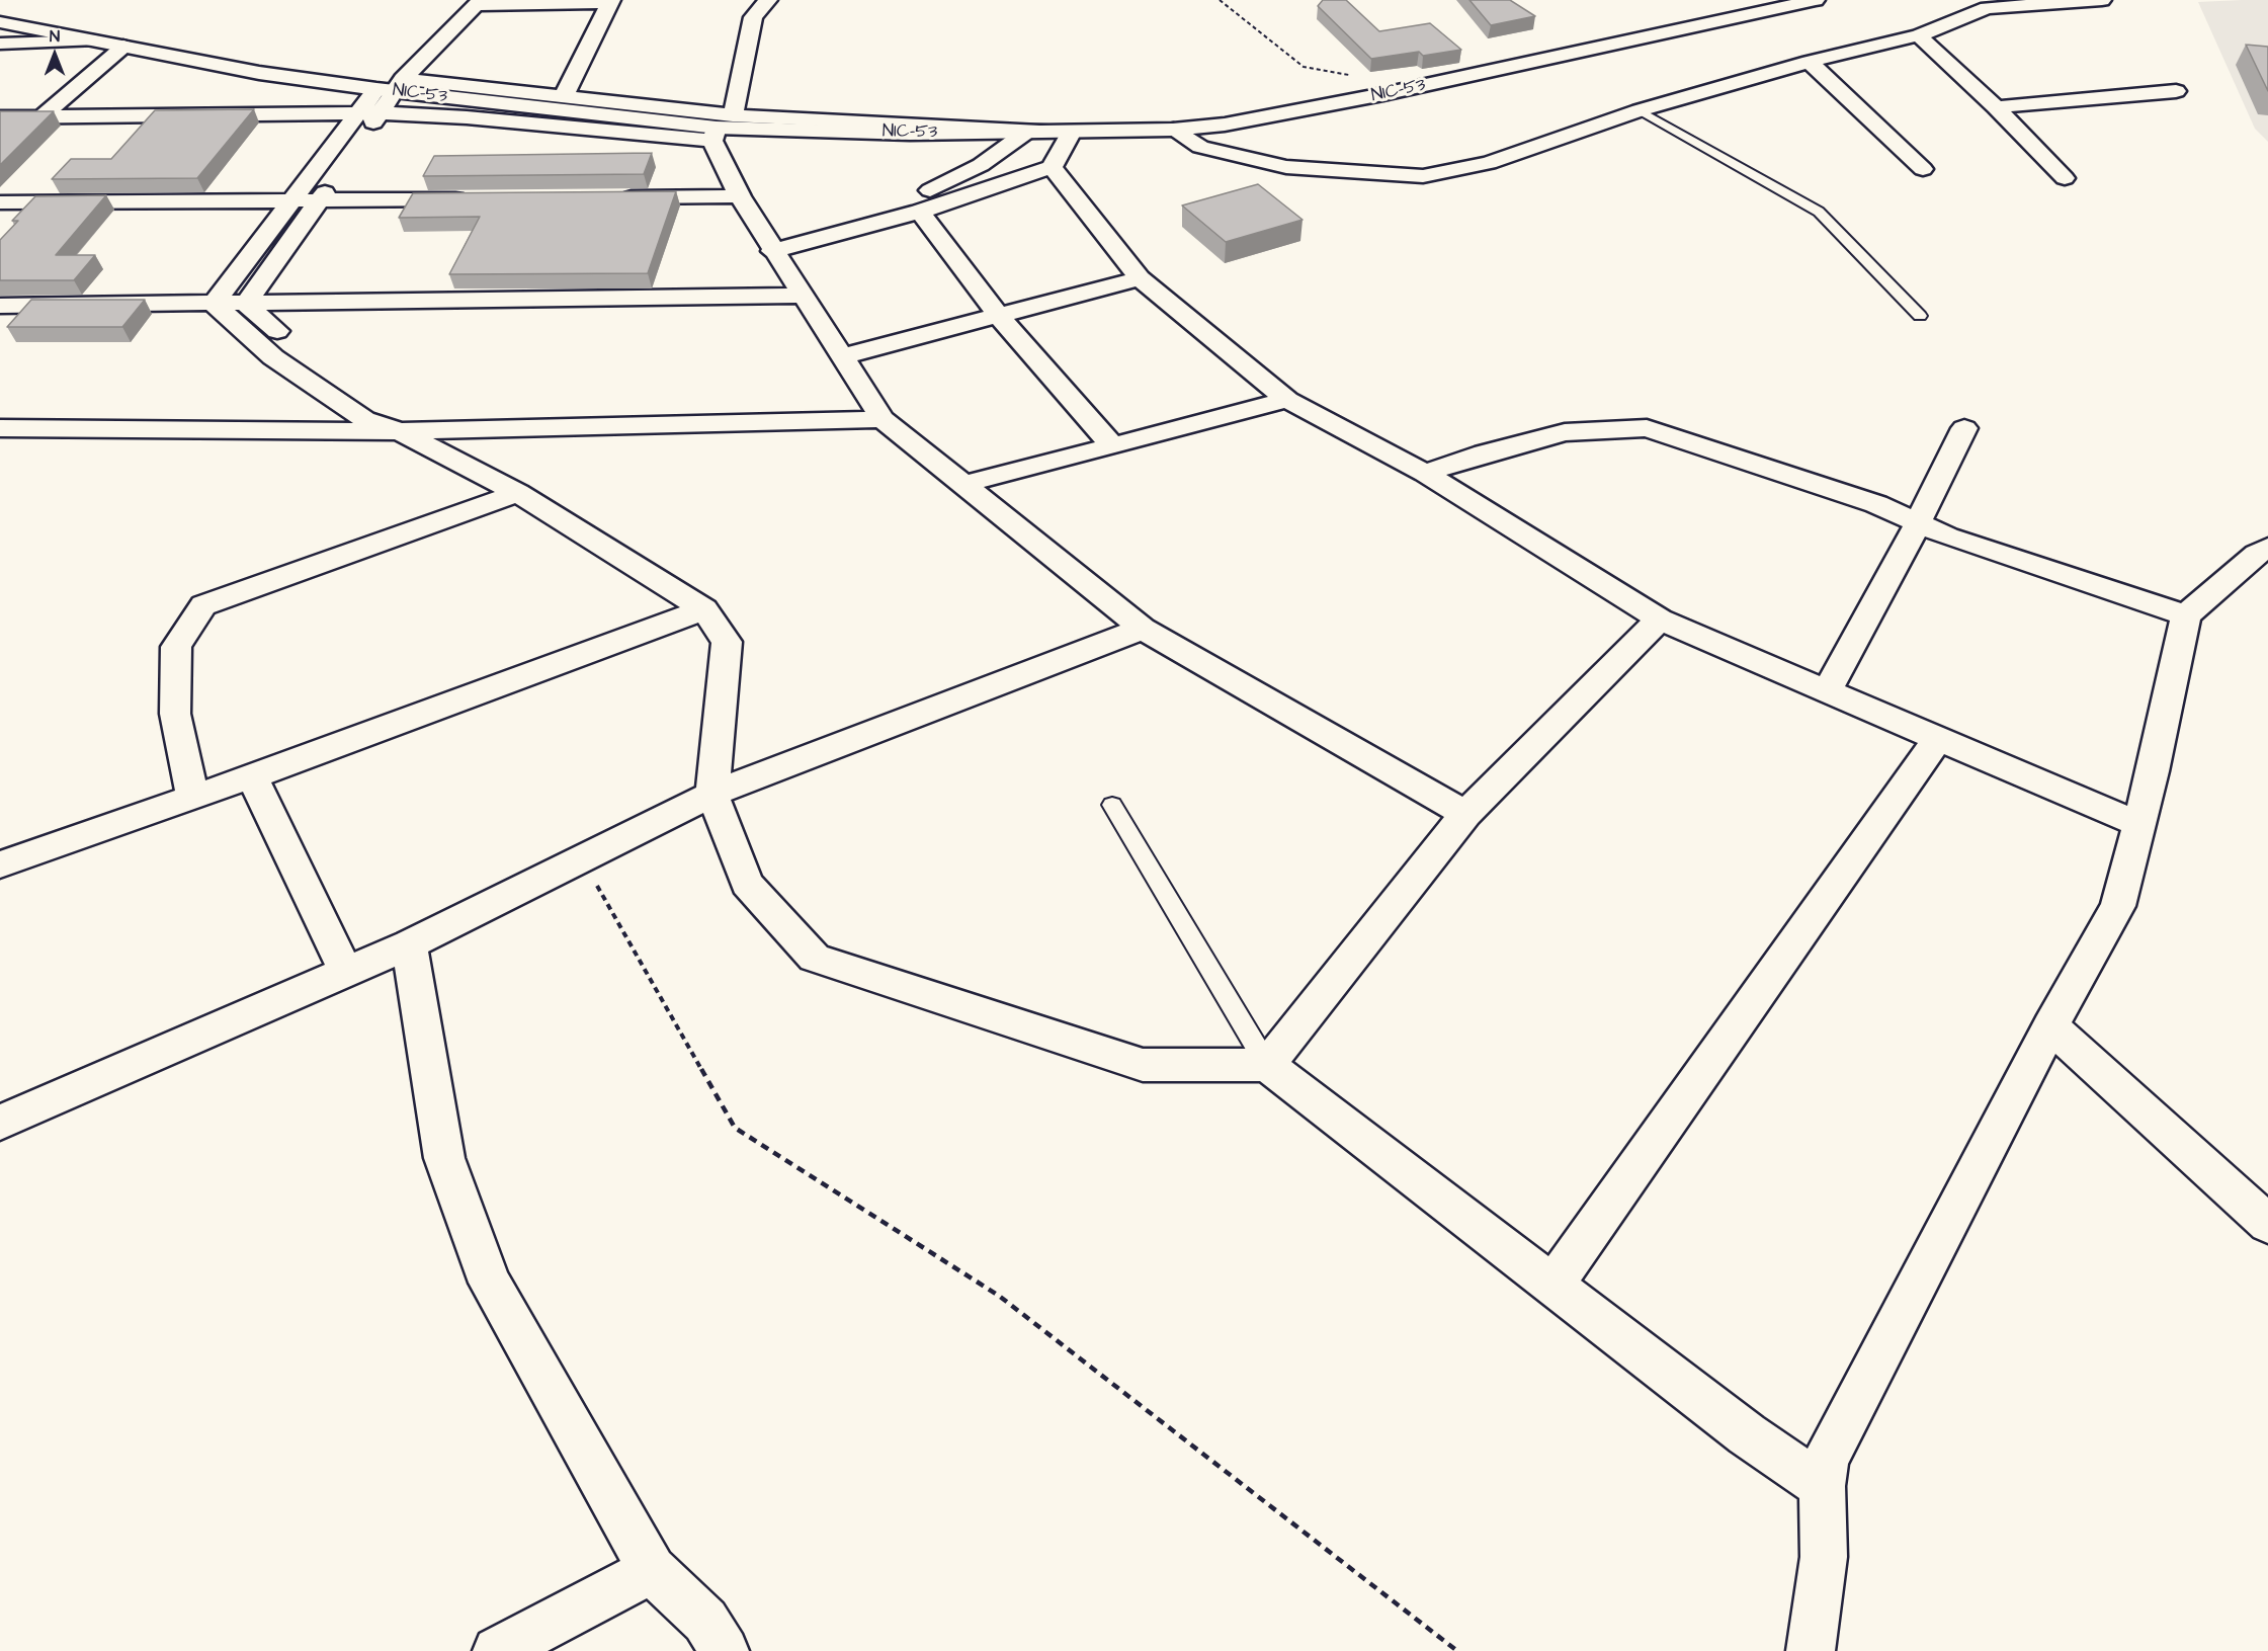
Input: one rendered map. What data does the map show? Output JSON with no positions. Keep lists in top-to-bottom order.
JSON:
{
  "streets": {
    "street": ["NIC-53"]
  },
  "north": "top"
}
